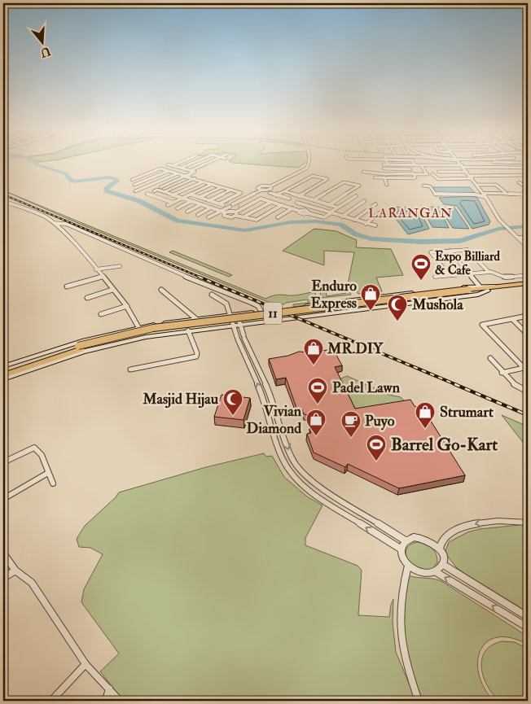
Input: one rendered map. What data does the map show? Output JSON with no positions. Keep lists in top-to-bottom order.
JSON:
{
  "streets": {
    "highway": ["11"]
  },
  "districts": ["LARANGAN"],
  "places": {
    "sports": ["Expo Billiard & Cafe", "Padel Lawn", "Barrel Go-Kart"],
    "shop": [
      "Enduro Express",
      "MR.DIY",
      "Strumart",
      "Vivian Diamond"
    ],
    "mosque": ["Mushola", "Masjid Hijau"],
    "cafe": ["Puyo"]
  },
  "north": "bottom"
}
